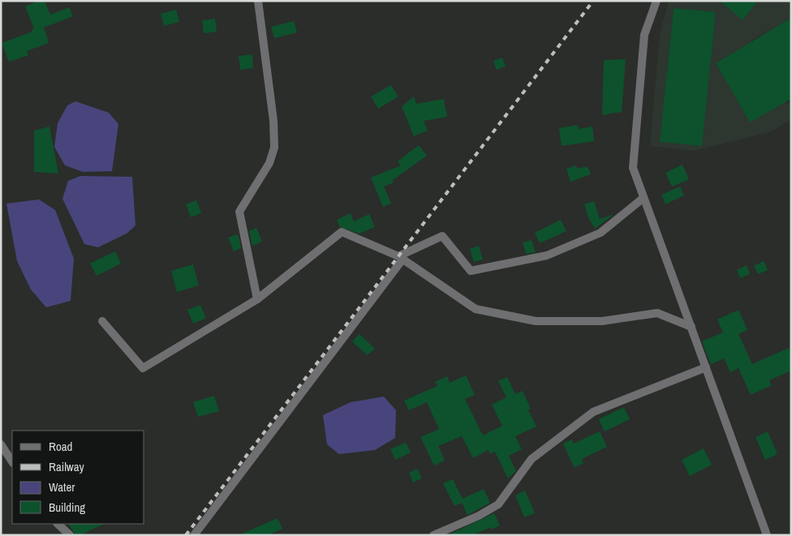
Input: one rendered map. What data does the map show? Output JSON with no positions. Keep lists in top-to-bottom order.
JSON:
{
  "legend": [
    "Road",
    "Railway",
    "Water",
    "Building"
  ]
}
